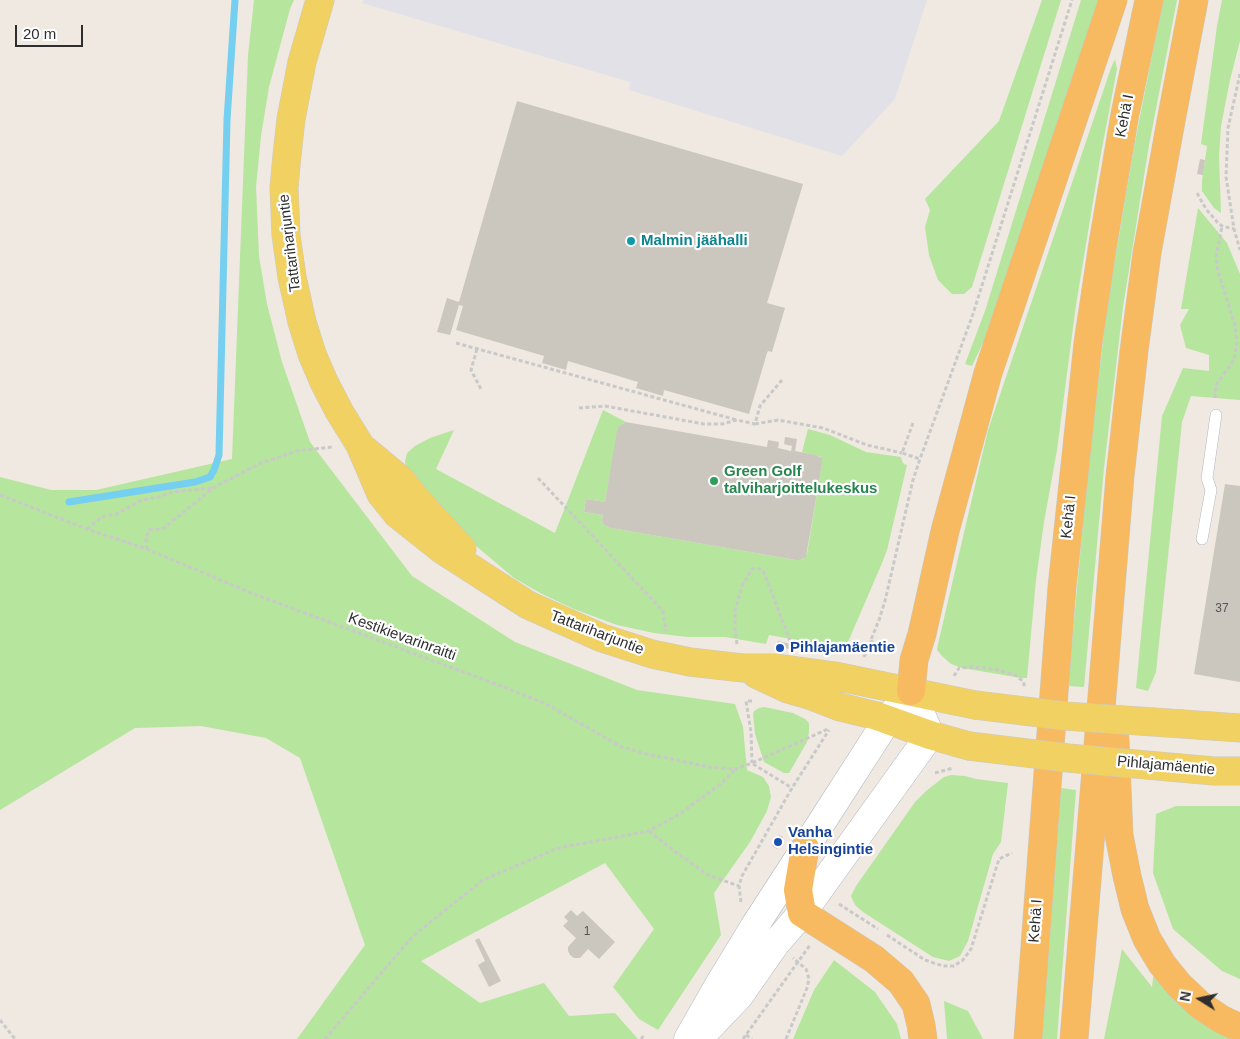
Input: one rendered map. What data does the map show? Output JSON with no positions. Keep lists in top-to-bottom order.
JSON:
{
  "streets": {
    "highway": ["Kehä I"],
    "main road": ["Tattariharjuntie", "Pihlajamäentie"],
    "path": ["Kestikievarinraitti"]
  },
  "crossings": [
    ["Tattariharjuntie", "Pihlajamäentie"]
  ],
  "places": [
    "Malmin jäähalli",
    "Green Golf talviharjoittelukeskus",
    "Pihlajamäentie",
    "Vanha Helsingintie"
  ],
  "house_numbers": ["37", "1"],
  "scale_bar": "20 m",
  "north": "left"
}
